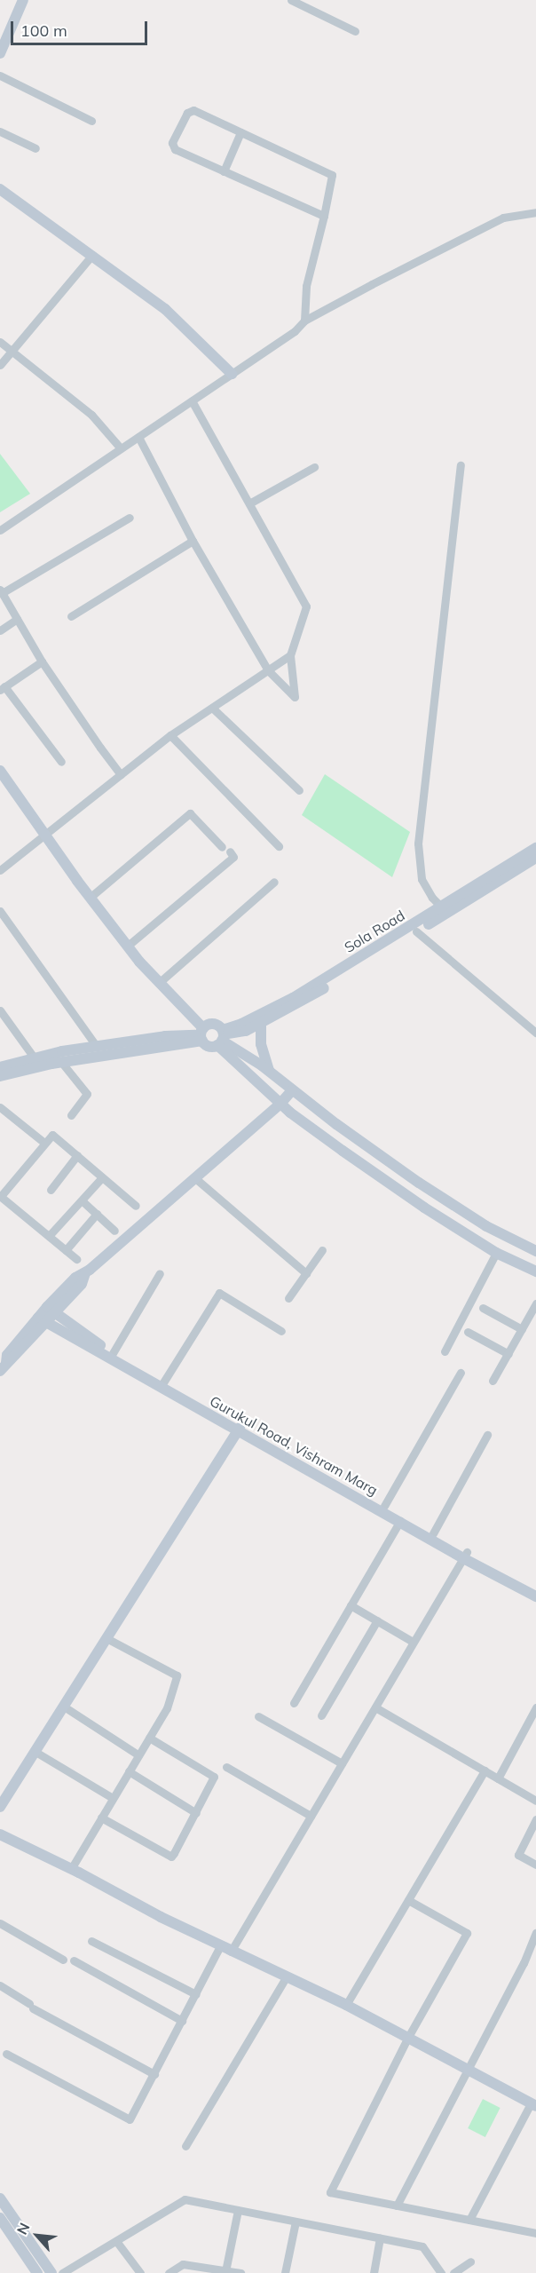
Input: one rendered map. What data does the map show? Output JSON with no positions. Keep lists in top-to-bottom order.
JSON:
{
  "streets": {
    "street": ["Sola Road", "Gurukul Road, Vishram Marg"]
  },
  "scale_bar": "100 m",
  "north": "top left"
}
